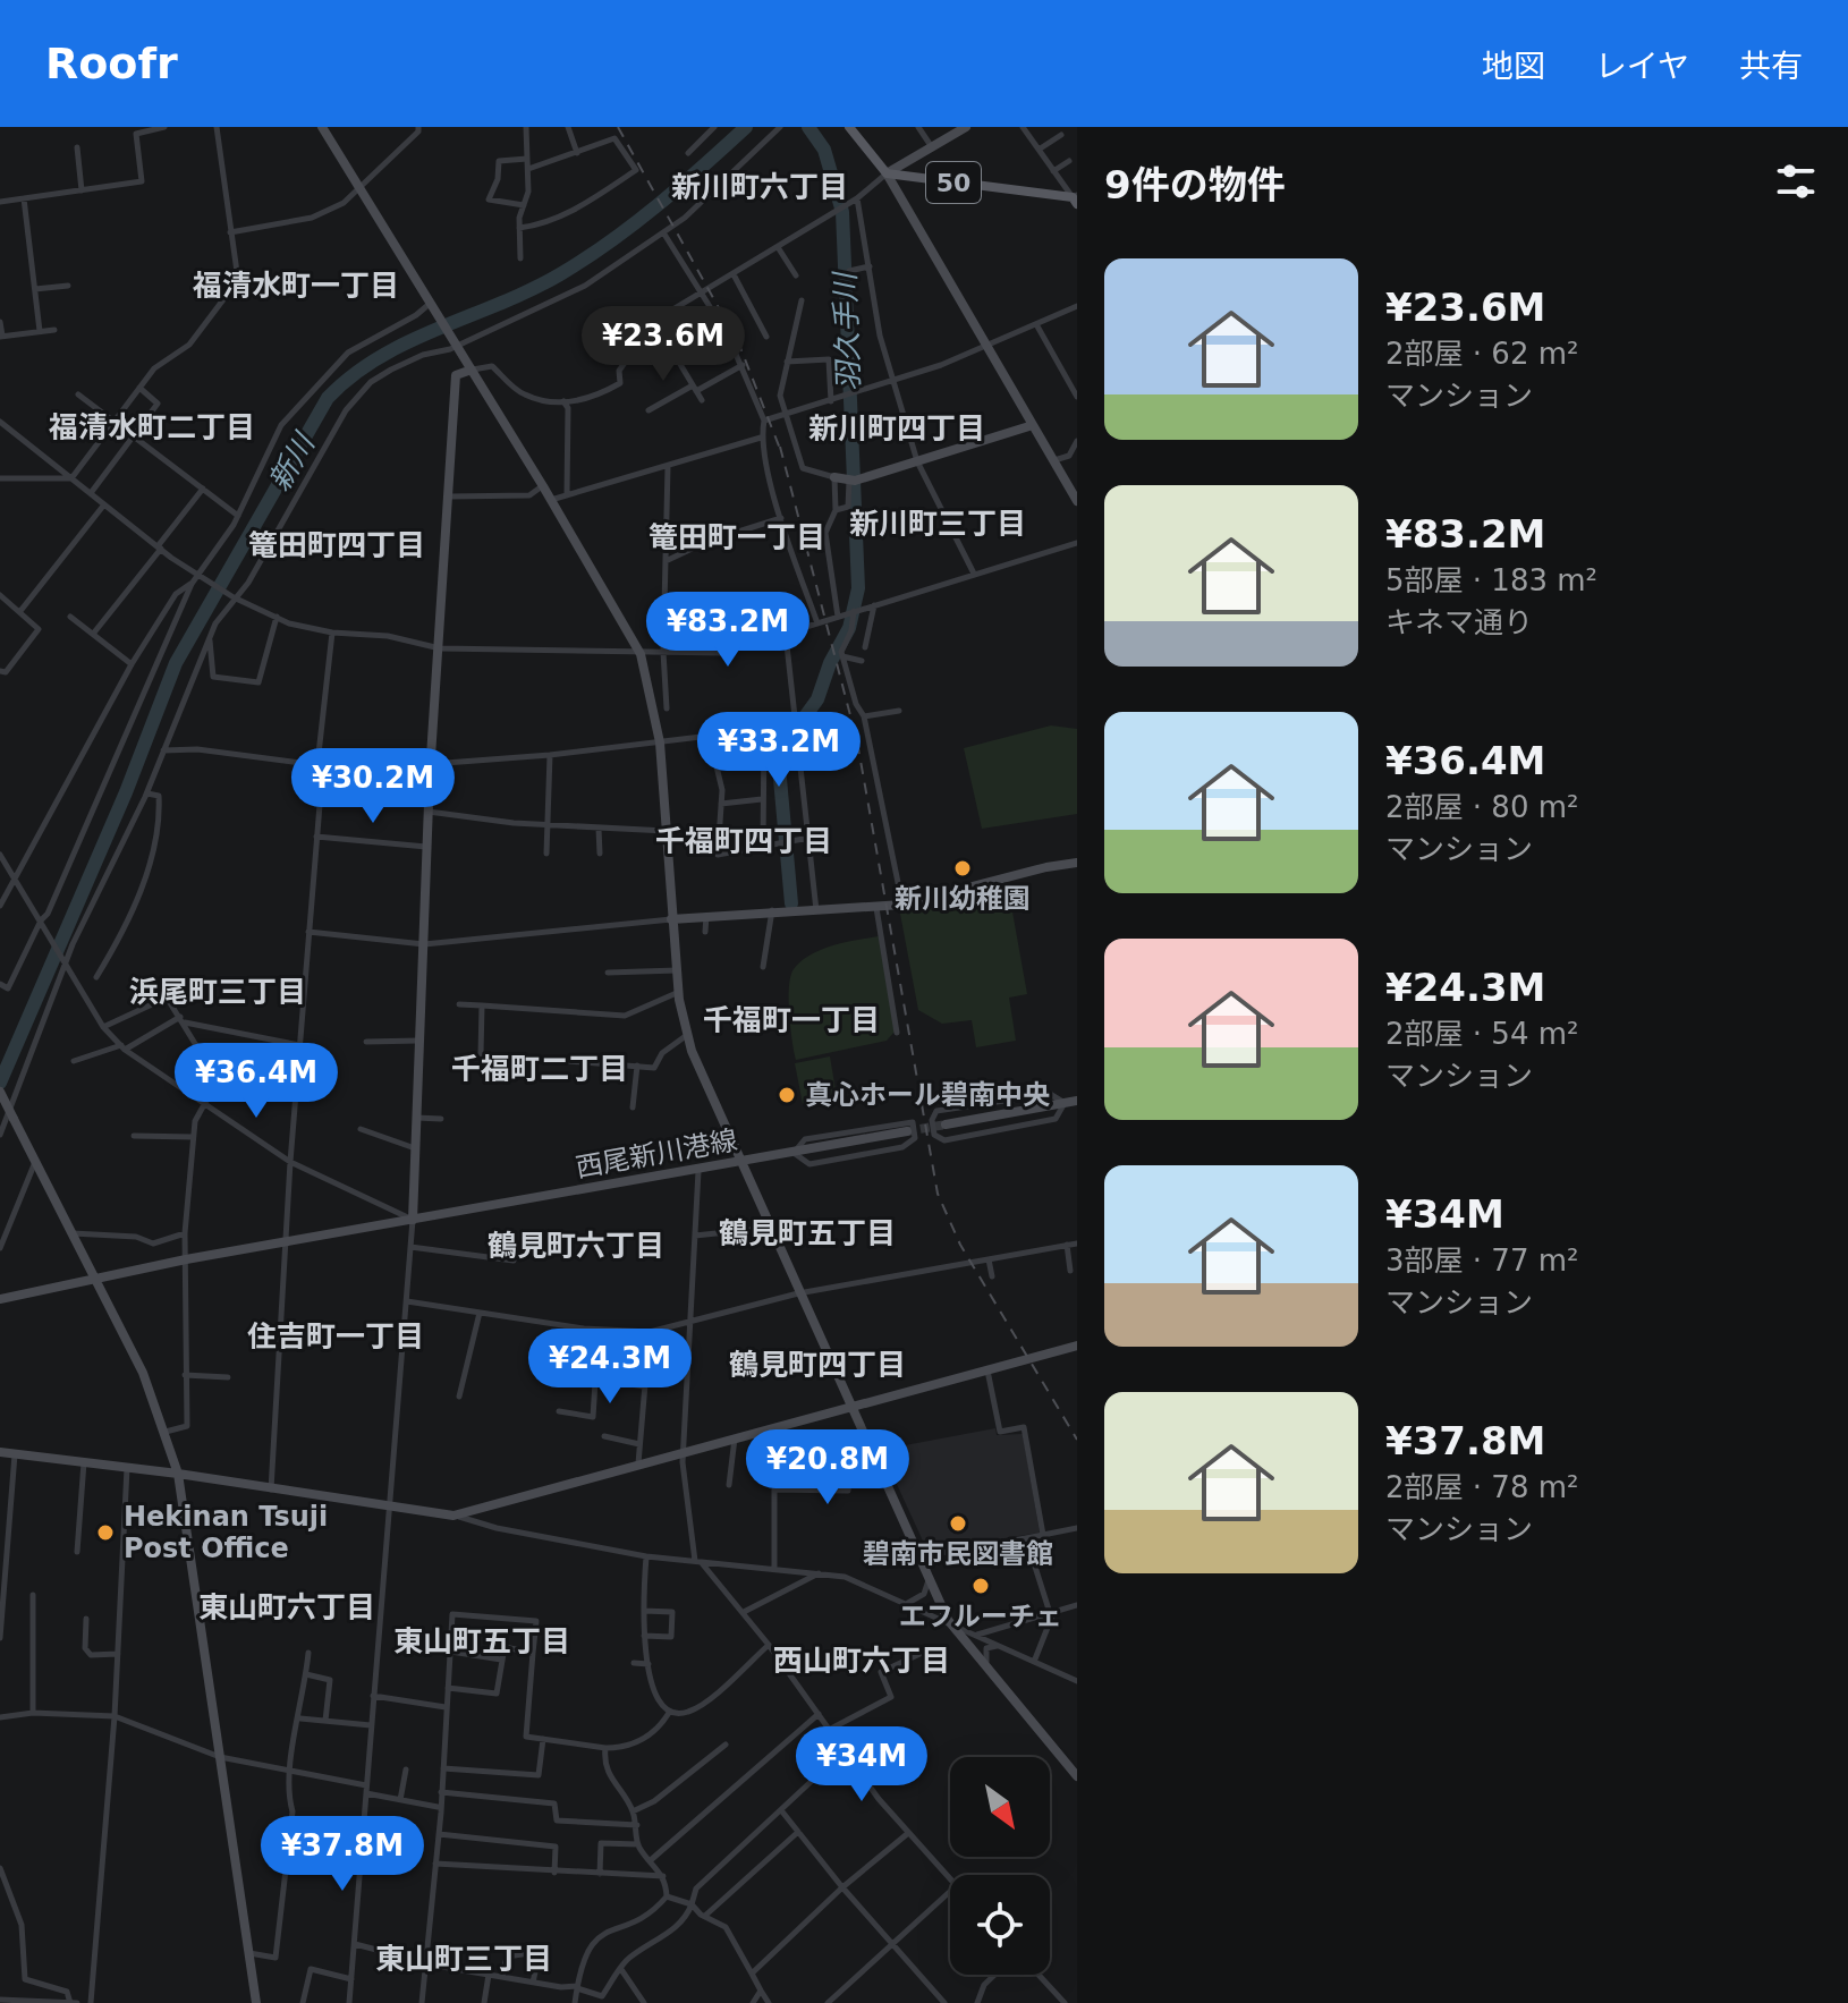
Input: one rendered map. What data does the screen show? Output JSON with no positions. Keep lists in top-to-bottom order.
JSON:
{
  "streets": {
    "main road": ["50", "西尾新川港線"]
  },
  "districts": [
    "新川町六丁目",
    "福清水町一丁目",
    "福清水町二丁目",
    "新川町四丁目",
    "新川町三丁目",
    "篭田町一丁目",
    "篭田町四丁目",
    "千福町四丁目",
    "浜尾町三丁目",
    "千福町一丁目",
    "千福町二丁目",
    "鶴見町五丁目",
    "鶴見町六丁目",
    "住吉町一丁目",
    "鶴見町四丁目",
    "東山町六丁目",
    "東山町五丁目",
    "西山町六丁目",
    "東山町三丁目"
  ],
  "water": ["羽久手川", "新川"],
  "places": [
    "新川幼稚園",
    "真心ホール碧南中央",
    "碧南市民図書館",
    "Hekinan Tsuji Post Office",
    "エフルーチェ"
  ],
  "north": "bottom right",
  "page": {
    "header": "Roofr",
    "nav": ["地図", "レイヤ", "共有"],
    "heading": "9件の物件",
    "list": [
      {
        "name": "¥23.6M",
        "note": "2部屋 · 62 m² · マンション"
      },
      {
        "name": "¥83.2M",
        "note": "5部屋 · 183 m² · キネマ通り"
      },
      {
        "name": "¥36.4M",
        "note": "2部屋 · 80 m² · マンション"
      },
      {
        "name": "¥24.3M",
        "note": "2部屋 · 54 m² · マンション"
      },
      {
        "name": "¥34M",
        "note": "3部屋 · 77 m² · マンション"
      },
      {
        "name": "¥37.8M",
        "note": "2部屋 · 78 m² · マンション"
      }
    ],
    "price": [
      "¥23.6M",
      "¥83.2M",
      "¥33.2M",
      "¥30.2M",
      "¥36.4M",
      "¥24.3M",
      "¥20.8M",
      "¥34M",
      "¥37.8M"
    ]
  }
}
